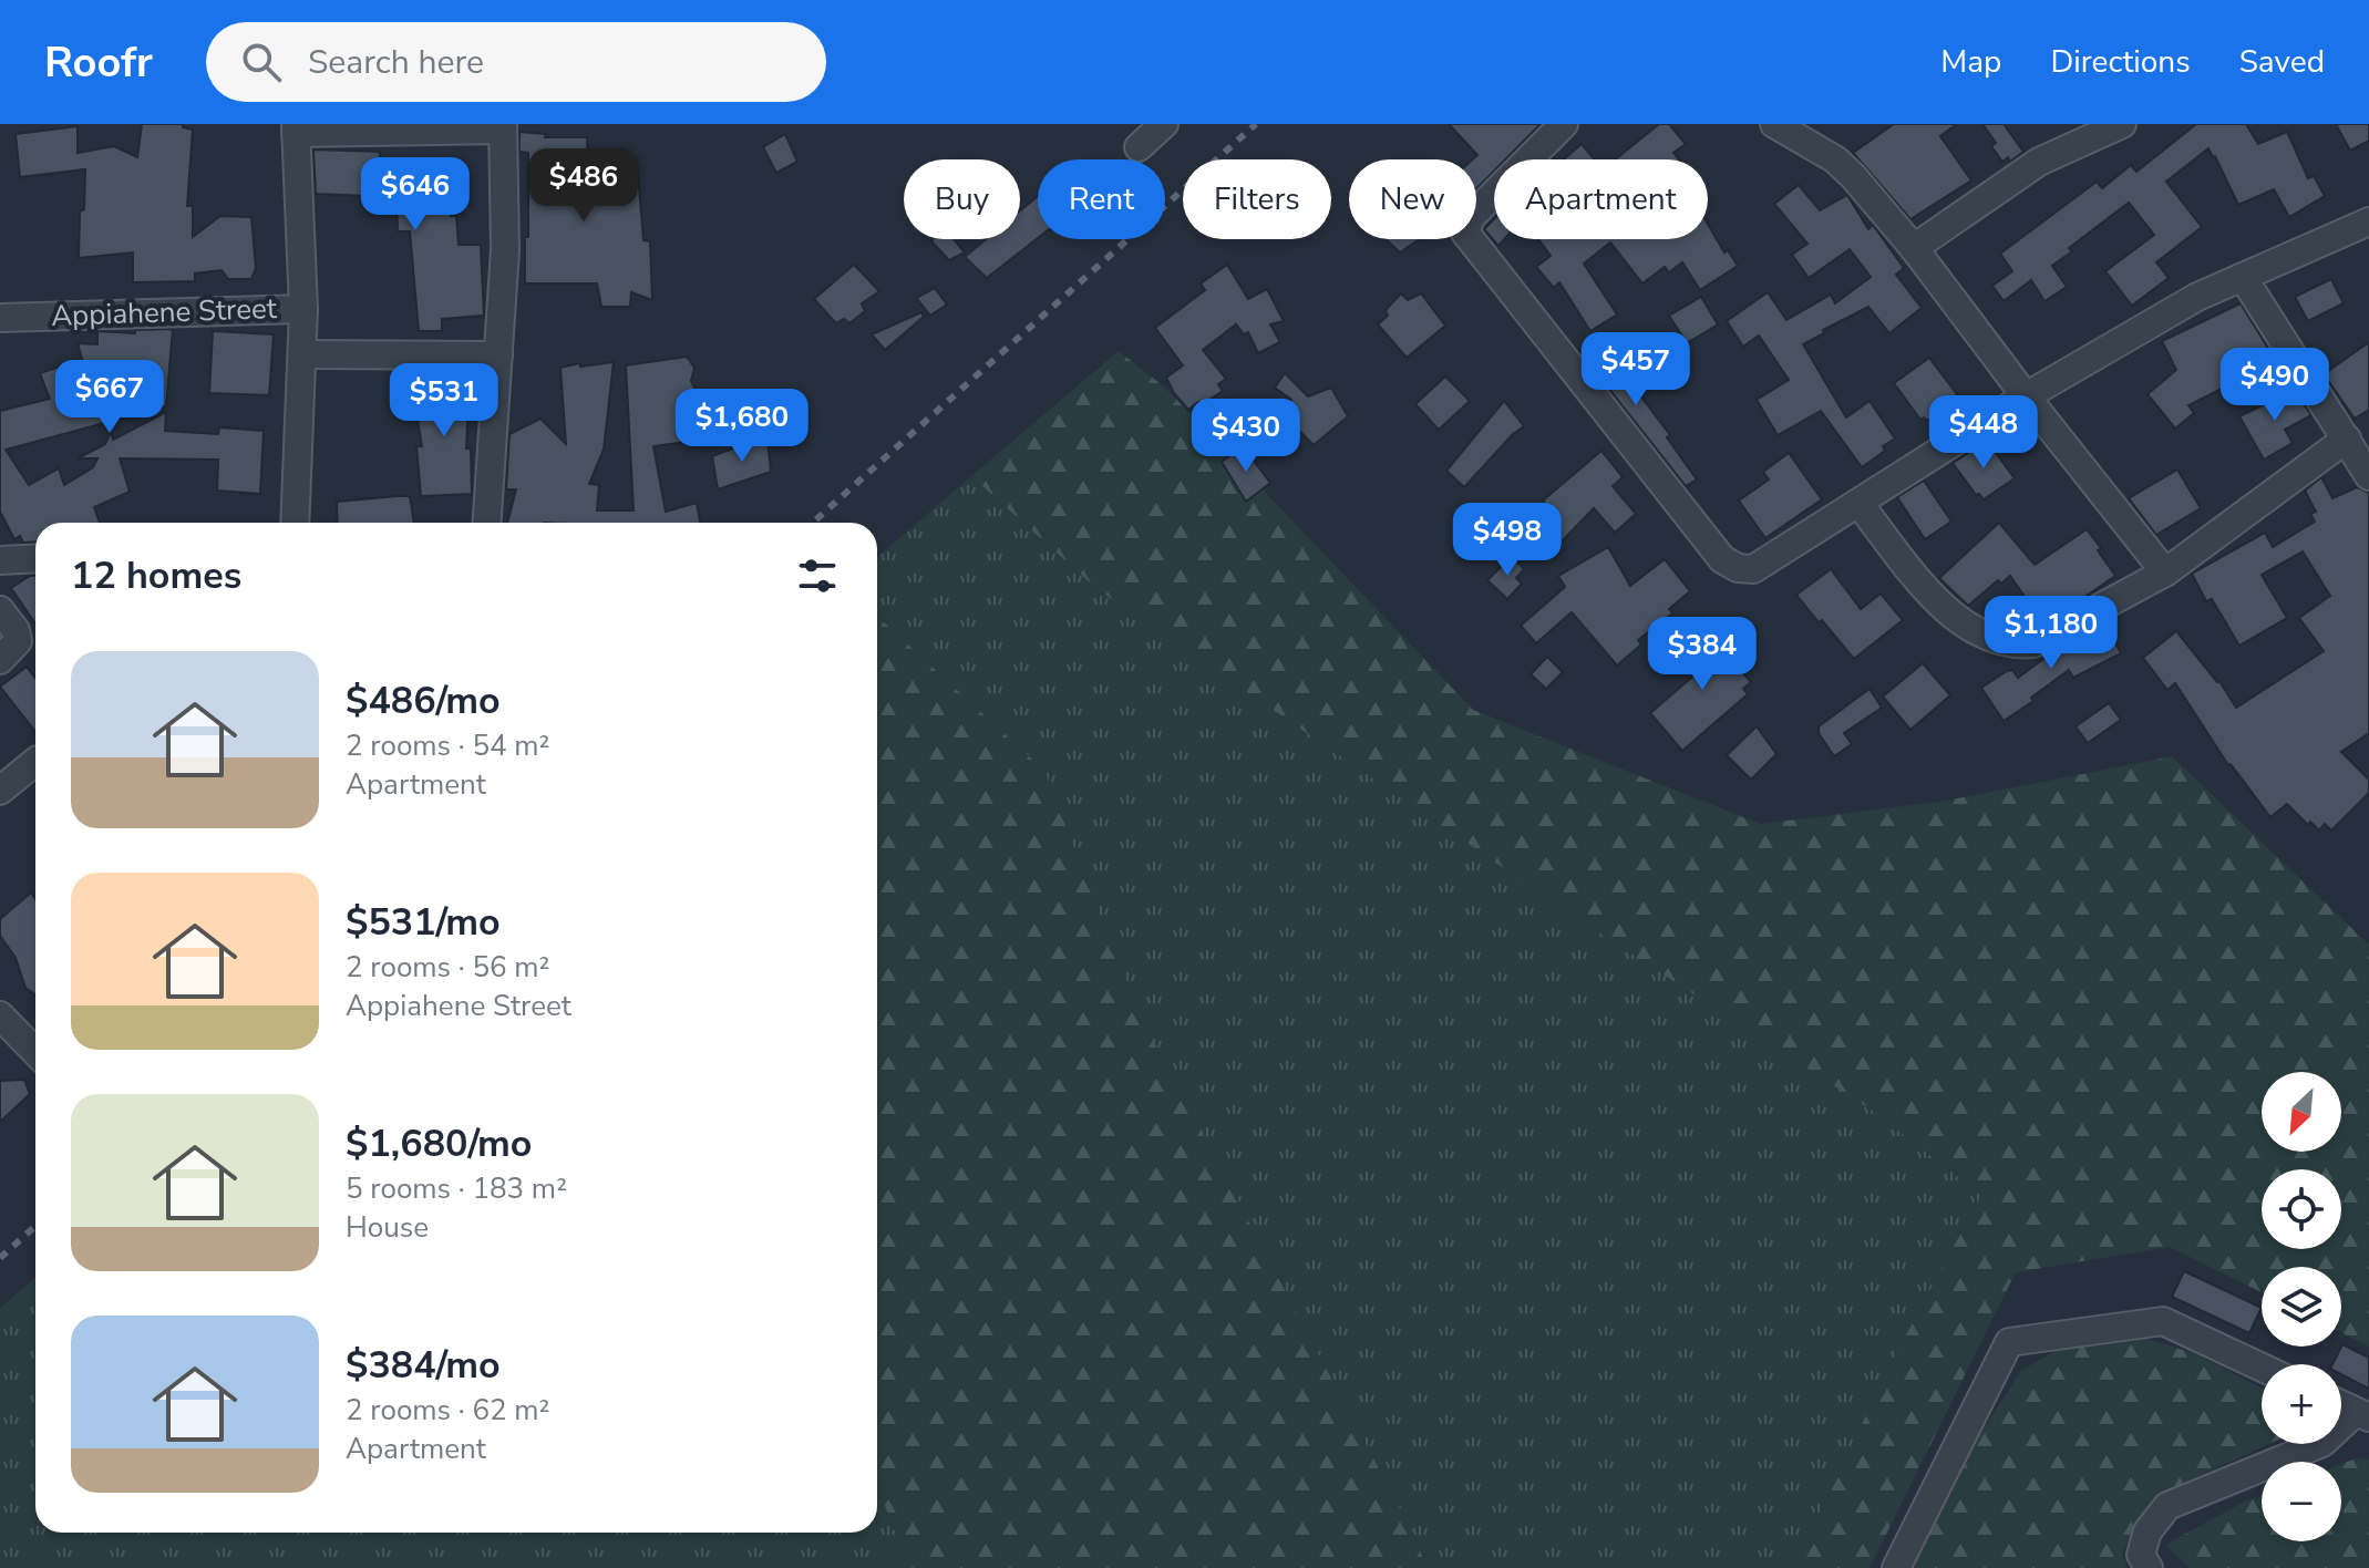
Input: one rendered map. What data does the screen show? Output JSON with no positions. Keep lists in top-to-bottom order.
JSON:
{
  "streets": {
    "street": ["Appiahene Street"]
  },
  "north": "bottom left",
  "page": {
    "header": "Roofr",
    "search": "Search here",
    "nav": ["Map", "Directions", "Saved"],
    "price": [
      "$486",
      "$646",
      "$457",
      "$490",
      "$667",
      "$531",
      "$1,680",
      "$448",
      "$430",
      "$498",
      "$1,180",
      "$384"
    ],
    "chip": [
      "Buy",
      "Rent",
      "Filters",
      "New",
      "Apartment"
    ],
    "heading": "12 homes",
    "list": [
      {
        "name": "$486/mo",
        "note": "2 rooms · 54 m² · Apartment"
      },
      {
        "name": "$531/mo",
        "note": "2 rooms · 56 m² · Appiahene Street"
      },
      {
        "name": "$1,680/mo",
        "note": "5 rooms · 183 m² · House"
      },
      {
        "name": "$384/mo",
        "note": "2 rooms · 62 m² · Apartment"
      }
    ],
    "map_buttons": ["+", "−"]
  }
}
